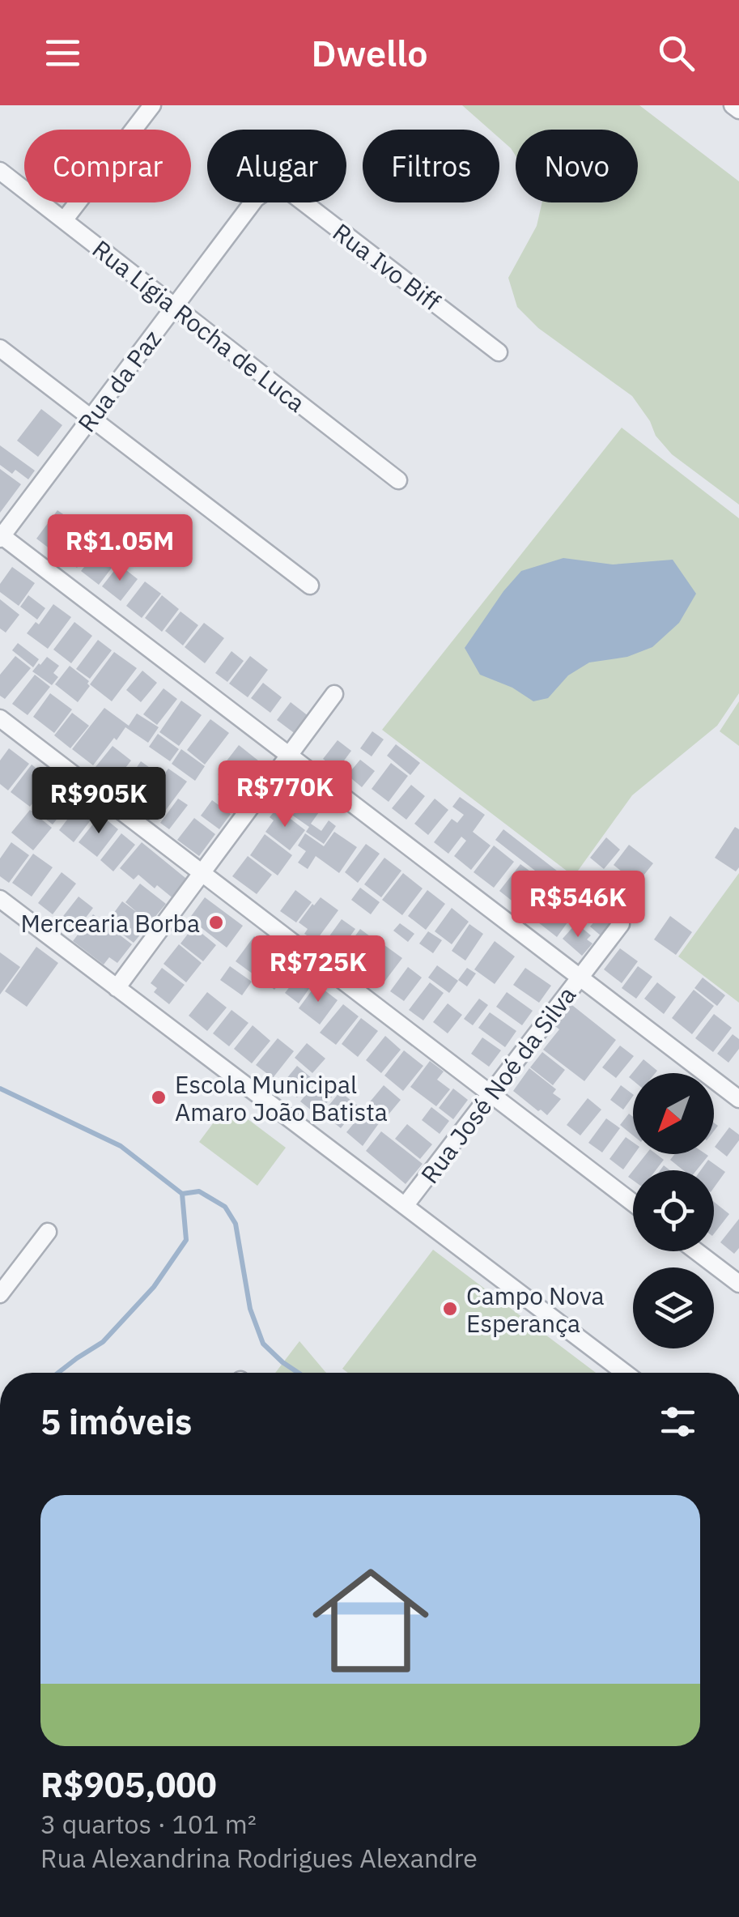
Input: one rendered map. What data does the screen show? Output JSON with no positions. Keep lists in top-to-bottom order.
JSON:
{
  "streets": {
    "street": [
      "Rua Ivo Biff",
      "Rua Lígia Rocha de Luca",
      "Rua da Paz",
      "Rua José Noé da Silva"
    ]
  },
  "crossings": [
    ["Rua Lígia Rocha de Luca", "Rua da Paz"]
  ],
  "places": ["Mercearia Borba", "Escola Municipal Amaro João Batista", "Campo Nova Esperança"],
  "north": "bottom left",
  "page": {
    "header": "Dwello",
    "chip": [
      "Comprar",
      "Alugar",
      "Filtros",
      "Novo"
    ],
    "price": [
      "R$1.05M",
      "R$770K",
      "R$905K",
      "R$546K",
      "R$725K"
    ],
    "heading": "5 imóveis",
    "list": [
      {
        "name": "R$905,000",
        "note": "3 quartos · 101 m² · Rua Alexandrina Rodrigues Alexandre"
      }
    ]
  }
}
